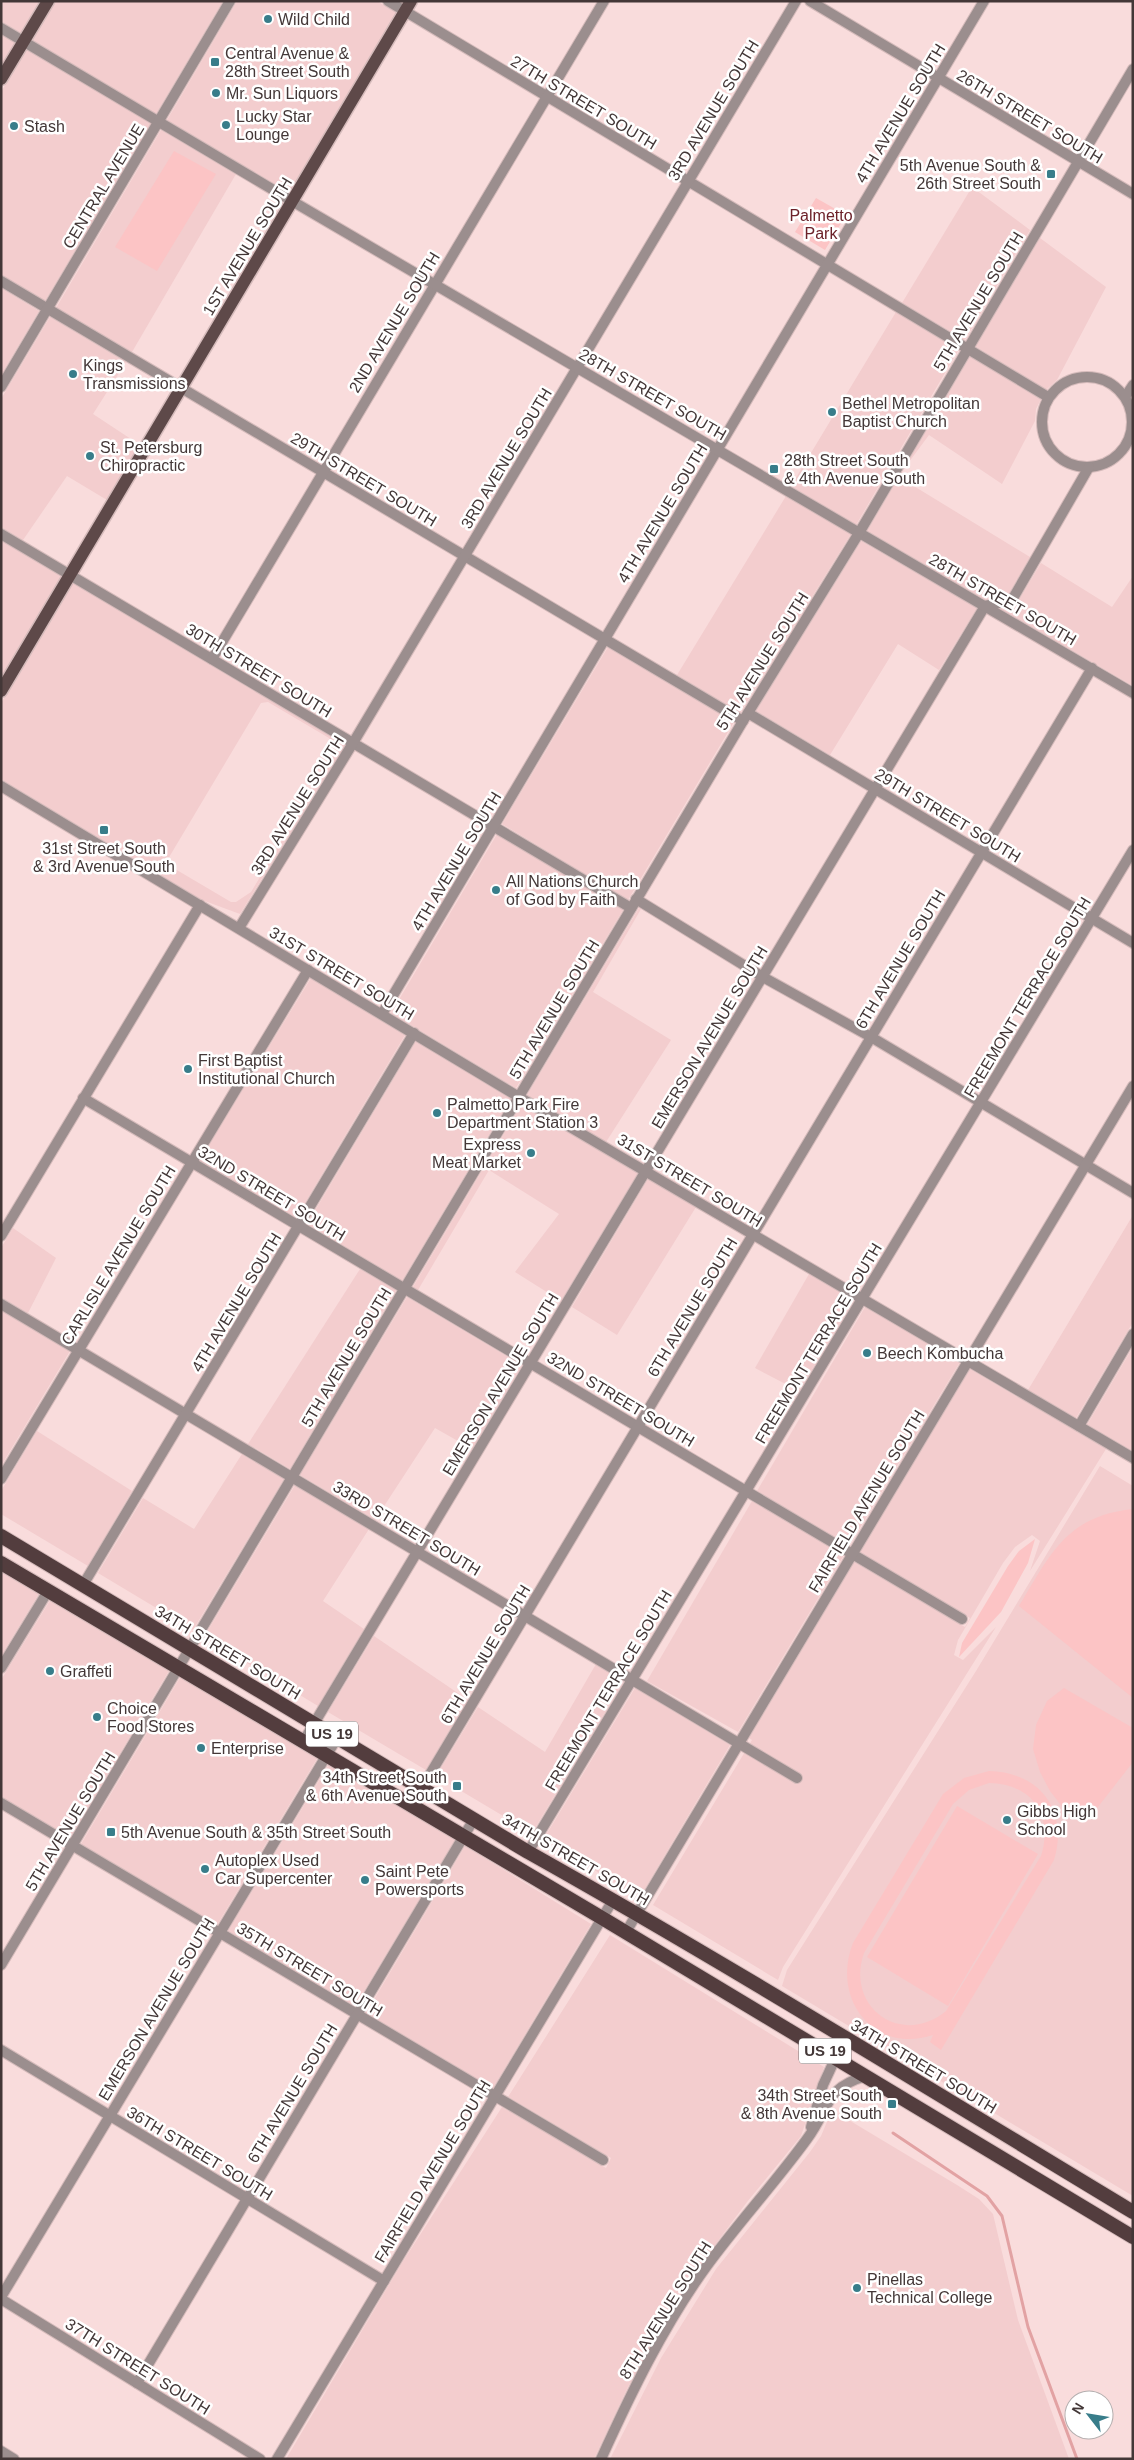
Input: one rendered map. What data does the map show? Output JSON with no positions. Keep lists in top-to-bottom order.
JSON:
{
  "streets": {
    "highway": ["34TH STREET SOUTH", "US 19"],
    "main road": ["1ST AVENUE SOUTH"],
    "street": [
      "27TH STREET SOUTH",
      "3RD AVENUE SOUTH",
      "4TH AVENUE SOUTH",
      "26TH STREET SOUTH",
      "CENTRAL AVENUE",
      "5TH AVENUE SOUTH",
      "2ND AVENUE SOUTH",
      "28TH STREET SOUTH",
      "29TH STREET SOUTH",
      "30TH STREET SOUTH",
      "6TH AVENUE SOUTH",
      "31ST STREET SOUTH",
      "FREEMONT TERRACE SOUTH",
      "EMERSON AVENUE SOUTH",
      "32ND STREET SOUTH",
      "CARLISLE AVENUE SOUTH",
      "FAIRFIELD AVENUE SOUTH",
      "33RD STREET SOUTH",
      "35TH STREET SOUTH",
      "36TH STREET SOUTH",
      "8TH AVENUE SOUTH",
      "37TH STREET SOUTH"
    ]
  },
  "crossings": [
    ["27TH STREET SOUTH", "3RD AVENUE SOUTH"],
    ["27TH STREET SOUTH", "4TH AVENUE SOUTH"],
    ["27TH STREET SOUTH", "1ST AVENUE SOUTH"],
    ["27TH STREET SOUTH", "5TH AVENUE SOUTH"],
    ["27TH STREET SOUTH", "2ND AVENUE SOUTH"],
    ["3RD AVENUE SOUTH", "28TH STREET SOUTH"],
    ["3RD AVENUE SOUTH", "29TH STREET SOUTH"],
    ["3RD AVENUE SOUTH", "30TH STREET SOUTH"],
    ["3RD AVENUE SOUTH", "31ST STREET SOUTH"],
    ["4TH AVENUE SOUTH", "26TH STREET SOUTH"],
    ["4TH AVENUE SOUTH", "28TH STREET SOUTH"],
    ["4TH AVENUE SOUTH", "29TH STREET SOUTH"],
    ["4TH AVENUE SOUTH", "30TH STREET SOUTH"],
    ["4TH AVENUE SOUTH", "31ST STREET SOUTH"],
    ["4TH AVENUE SOUTH", "32ND STREET SOUTH"],
    ["4TH AVENUE SOUTH", "33RD STREET SOUTH"],
    ["4TH AVENUE SOUTH", "34TH STREET SOUTH"],
    ["26TH STREET SOUTH", "5TH AVENUE SOUTH"],
    ["CENTRAL AVENUE", "28TH STREET SOUTH"],
    ["CENTRAL AVENUE", "29TH STREET SOUTH"],
    ["1ST AVENUE SOUTH", "28TH STREET SOUTH"],
    ["1ST AVENUE SOUTH", "29TH STREET SOUTH"],
    ["1ST AVENUE SOUTH", "30TH STREET SOUTH"],
    ["5TH AVENUE SOUTH", "28TH STREET SOUTH"],
    ["5TH AVENUE SOUTH", "29TH STREET SOUTH"],
    ["5TH AVENUE SOUTH", "30TH STREET SOUTH"],
    ["5TH AVENUE SOUTH", "31ST STREET SOUTH"],
    ["5TH AVENUE SOUTH", "32ND STREET SOUTH"],
    ["5TH AVENUE SOUTH", "33RD STREET SOUTH"],
    ["5TH AVENUE SOUTH", "34TH STREET SOUTH"],
    ["5TH AVENUE SOUTH", "US 19"],
    ["5TH AVENUE SOUTH", "35TH STREET SOUTH"],
    ["2ND AVENUE SOUTH", "28TH STREET SOUTH"],
    ["2ND AVENUE SOUTH", "29TH STREET SOUTH"],
    ["2ND AVENUE SOUTH", "30TH STREET SOUTH"],
    ["28TH STREET SOUTH", "6TH AVENUE SOUTH"],
    ["28TH STREET SOUTH", "EMERSON AVENUE SOUTH"],
    ["29TH STREET SOUTH", "6TH AVENUE SOUTH"],
    ["29TH STREET SOUTH", "FREEMONT TERRACE SOUTH"],
    ["29TH STREET SOUTH", "EMERSON AVENUE SOUTH"],
    ["30TH STREET SOUTH", "6TH AVENUE SOUTH"],
    ["30TH STREET SOUTH", "FREEMONT TERRACE SOUTH"],
    ["30TH STREET SOUTH", "EMERSON AVENUE SOUTH"],
    ["30TH STREET SOUTH", "FAIRFIELD AVENUE SOUTH"],
    ["6TH AVENUE SOUTH", "31ST STREET SOUTH"],
    ["6TH AVENUE SOUTH", "32ND STREET SOUTH"],
    ["6TH AVENUE SOUTH", "33RD STREET SOUTH"],
    ["6TH AVENUE SOUTH", "34TH STREET SOUTH"],
    ["6TH AVENUE SOUTH", "US 19"],
    ["6TH AVENUE SOUTH", "35TH STREET SOUTH"],
    ["6TH AVENUE SOUTH", "36TH STREET SOUTH"],
    ["6TH AVENUE SOUTH", "37TH STREET SOUTH"],
    ["31ST STREET SOUTH", "FREEMONT TERRACE SOUTH"],
    ["31ST STREET SOUTH", "EMERSON AVENUE SOUTH"],
    ["31ST STREET SOUTH", "CARLISLE AVENUE SOUTH"],
    ["31ST STREET SOUTH", "FAIRFIELD AVENUE SOUTH"],
    ["FREEMONT TERRACE SOUTH", "32ND STREET SOUTH"],
    ["FREEMONT TERRACE SOUTH", "33RD STREET SOUTH"],
    ["FREEMONT TERRACE SOUTH", "34TH STREET SOUTH"],
    ["EMERSON AVENUE SOUTH", "32ND STREET SOUTH"],
    ["EMERSON AVENUE SOUTH", "33RD STREET SOUTH"],
    ["EMERSON AVENUE SOUTH", "34TH STREET SOUTH"],
    ["EMERSON AVENUE SOUTH", "US 19"],
    ["EMERSON AVENUE SOUTH", "35TH STREET SOUTH"],
    ["EMERSON AVENUE SOUTH", "36TH STREET SOUTH"],
    ["EMERSON AVENUE SOUTH", "37TH STREET SOUTH"],
    ["32ND STREET SOUTH", "CARLISLE AVENUE SOUTH"],
    ["32ND STREET SOUTH", "FAIRFIELD AVENUE SOUTH"],
    ["CARLISLE AVENUE SOUTH", "33RD STREET SOUTH"],
    ["FAIRFIELD AVENUE SOUTH", "33RD STREET SOUTH"],
    ["FAIRFIELD AVENUE SOUTH", "34TH STREET SOUTH"],
    ["FAIRFIELD AVENUE SOUTH", "US 19"],
    ["FAIRFIELD AVENUE SOUTH", "35TH STREET SOUTH"],
    ["FAIRFIELD AVENUE SOUTH", "36TH STREET SOUTH"],
    ["US 19", "8TH AVENUE SOUTH"]
  ],
  "parks": ["Palmetto Park"],
  "places": {
    "other": [
      "Wild Child",
      "Mr. Sun Liquors",
      "Lucky Star Lounge",
      "Stash",
      "Kings Transmissions",
      "Bethel Metropolitan Baptist Church",
      "St. Petersburg Chiropractic",
      "All Nations Church of God by Faith",
      "First Baptist Institutional Church",
      "Palmetto Park Fire Department Station 3",
      "Express Meat Market",
      "Beech Kombucha",
      "Graffeti",
      "Choice Food Stores",
      "Enterprise",
      "Gibbs High School",
      "Autoplex Used Car Supercenter",
      "Saint Pete Powersports",
      "Pinellas Technical College"
    ],
    "transit": [
      "Central Avenue & 28th Street South",
      "5th Avenue South & 26th Street South",
      "28th Street South & 4th Avenue South",
      "31st Street South & 3rd Avenue South",
      "34th Street South & 6th Avenue South",
      "5th Avenue South & 35th Street South",
      "34th Street South & 8th Avenue South"
    ]
  },
  "north": "top left"
}
